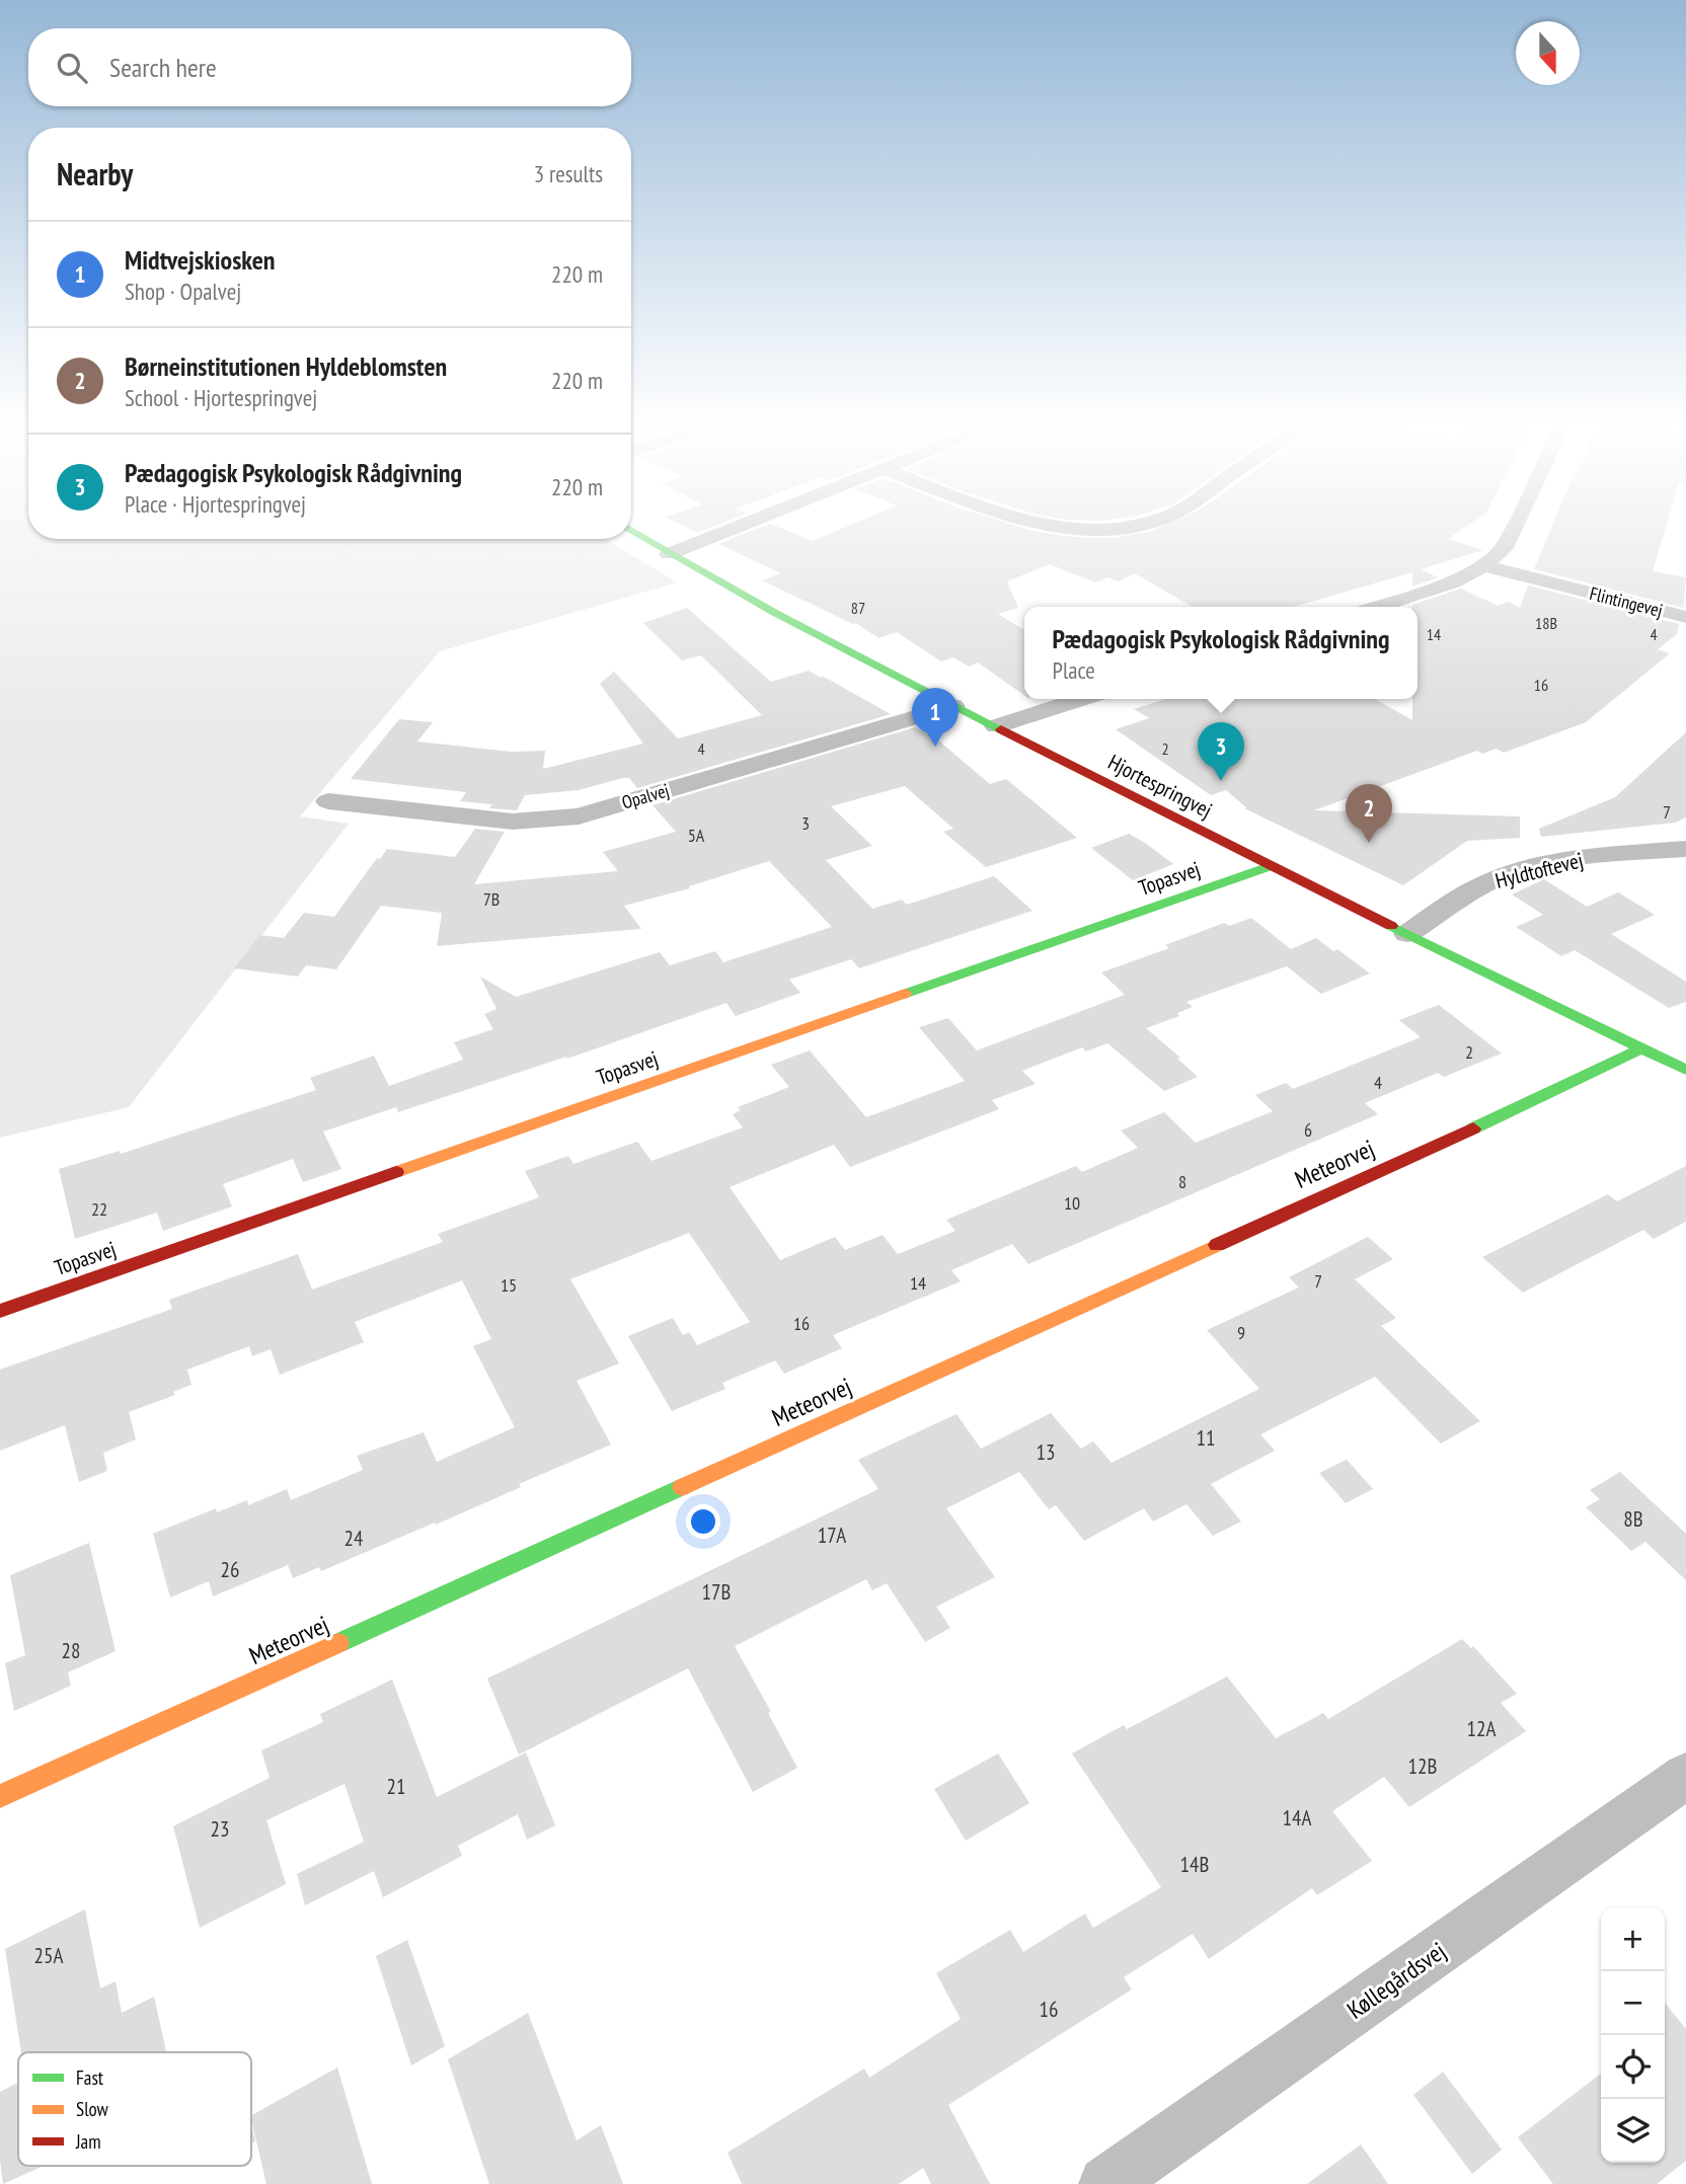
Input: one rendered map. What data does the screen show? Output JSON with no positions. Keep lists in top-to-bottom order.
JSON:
{
  "streets": {
    "street": [
      "Flintingevej",
      "Hjortespringvej",
      "Opalvej",
      "Hyldtoftevej",
      "Topasvej",
      "Meteorvej",
      "Køllegårdsvej"
    ]
  },
  "crossings": [
    ["Hjortespringvej", "Opalvej"],
    ["Hjortespringvej", "Hyldtoftevej"],
    ["Hjortespringvej", "Topasvej"],
    ["Hjortespringvej", "Meteorvej"]
  ],
  "house_numbers": [
    "87",
    "18B",
    "14",
    "4",
    "16",
    "4",
    "2",
    "7",
    "3",
    "5A",
    "7B",
    "2",
    "4",
    "6",
    "8",
    "10",
    "22",
    "7",
    "14",
    "15",
    "16",
    "9",
    "11",
    "13",
    "8B",
    "17A",
    "24",
    "26",
    "17B",
    "28",
    "12A",
    "12B",
    "21",
    "14A",
    "23",
    "14B",
    "25A",
    "16"
  ],
  "legend": ["Fast", "Slow", "Jam"],
  "north": "bottom",
  "page": {
    "search": "Search here",
    "heading": ["Nearby", "3 results"],
    "list": [
      {
        "mark": "1",
        "name": "Midtvejskiosken",
        "note": "Shop · Opalvej",
        "value": "220 m"
      },
      {
        "mark": "2",
        "name": "Børneinstitutionen Hyldeblomsten",
        "note": "School · Hjortespringvej",
        "value": "220 m"
      },
      {
        "mark": "3",
        "name": "Pædagogisk Psykologisk Rådgivning",
        "note": "Place · Hjortespringvej",
        "value": "220 m"
      }
    ],
    "popup": ["Pædagogisk Psykologisk Rådgivning", "Place"],
    "pins": ["1", "3", "2"],
    "map_buttons": ["+", "−"]
  }
}
